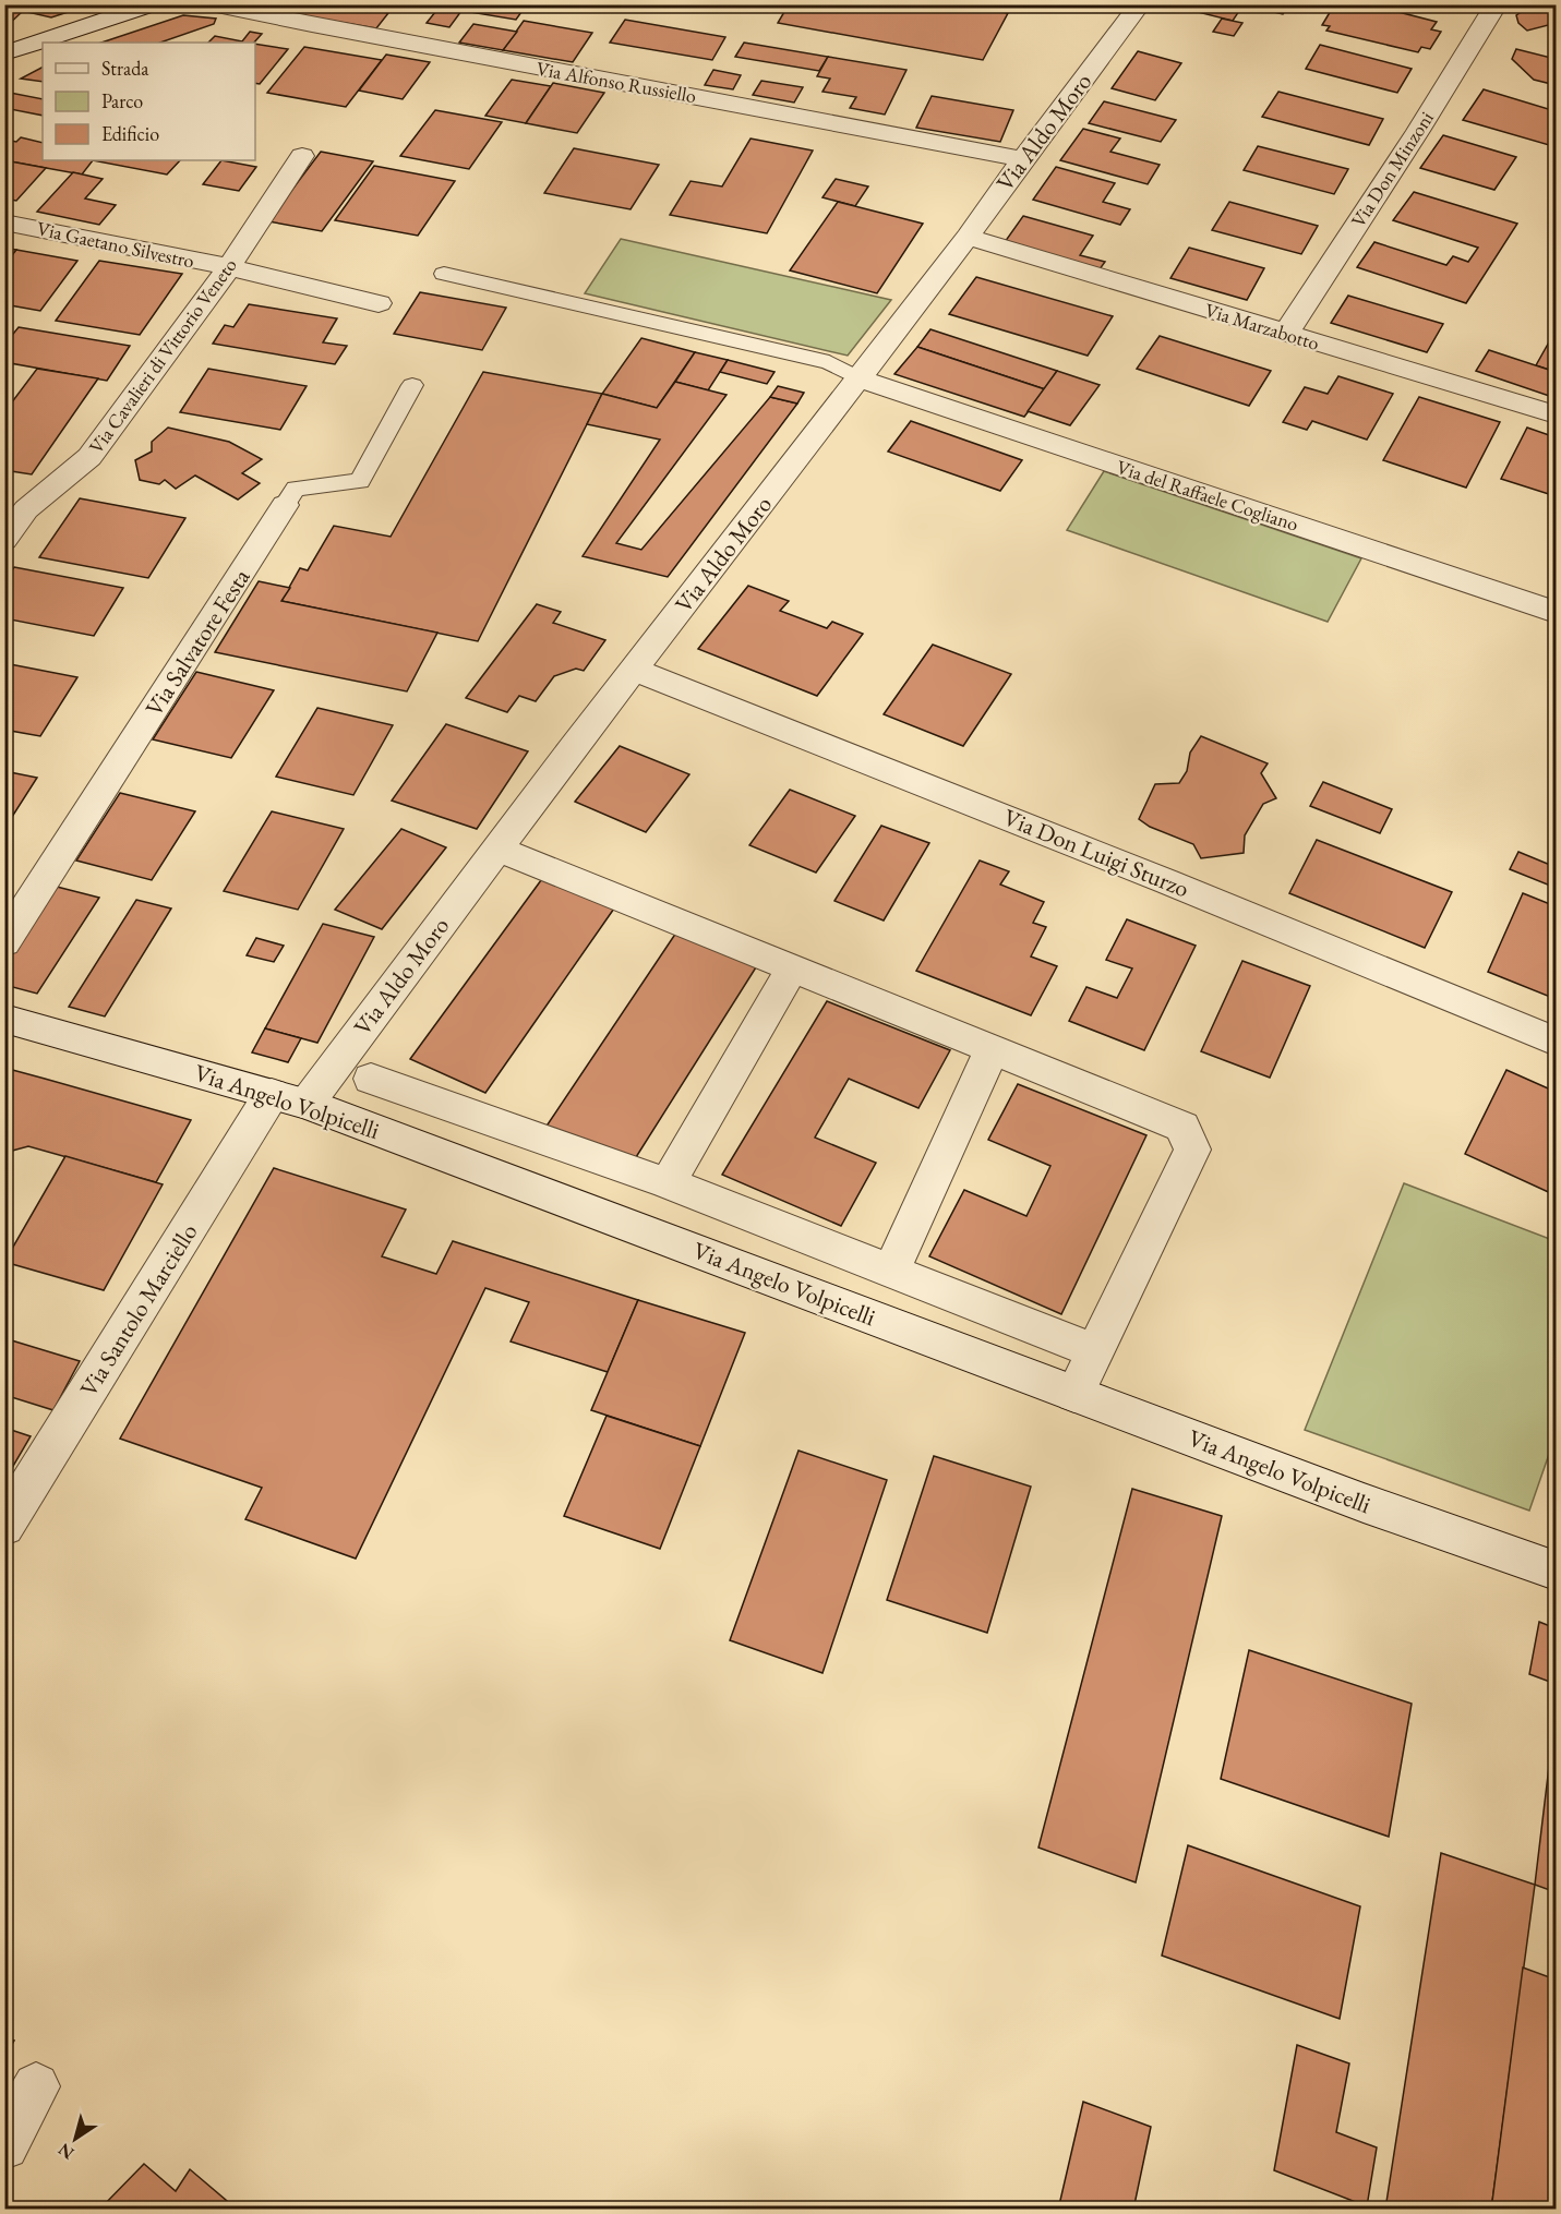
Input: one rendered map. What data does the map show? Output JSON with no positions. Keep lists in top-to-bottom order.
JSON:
{
  "streets": {
    "street": [
      "Via Alfonso Russiello",
      "Via Aldo Moro",
      "Via Don Minzoni",
      "Via Gaetano Silvestro",
      "Via Marzabotto",
      "Via Cavalieri di Vittorio Veneto",
      "Via del Raffaele Cogliano",
      "Via Salvatore Festa",
      "Via Don Luigi Sturzo",
      "Via Angelo Volpicelli",
      "Via Santolo Marciello"
    ]
  },
  "crossings": [
    ["Via Alfonso Russiello", "Via Aldo Moro"],
    ["Via Aldo Moro", "Via Marzabotto"],
    ["Via Aldo Moro", "Via del Raffaele Cogliano"],
    ["Via Aldo Moro", "Via Don Luigi Sturzo"],
    ["Via Aldo Moro", "Via Angelo Volpicelli"],
    ["Via Aldo Moro", "Via Santolo Marciello"],
    ["Via Don Minzoni", "Via Marzabotto"],
    ["Via Gaetano Silvestro", "Via Cavalieri di Vittorio Veneto"],
    ["Via Angelo Volpicelli", "Via Santolo Marciello"]
  ],
  "legend": ["Strada", "Parco", "Edificio"],
  "north": "bottom left"
}
